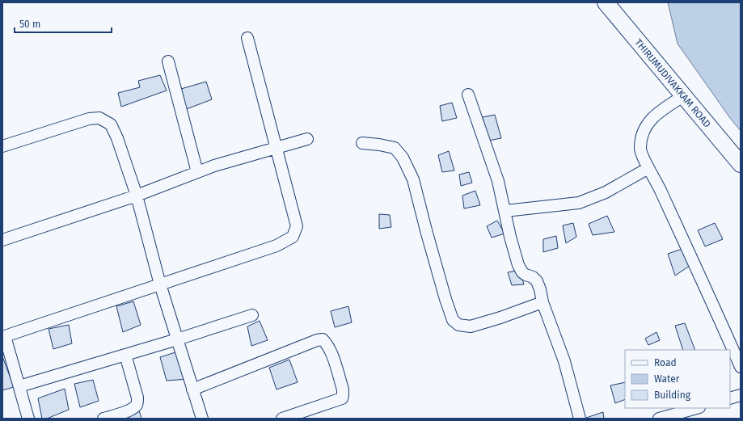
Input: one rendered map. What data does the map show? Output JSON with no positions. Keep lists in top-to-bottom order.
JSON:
{
  "streets": {
    "street": ["THIRUMUDIVAKKAM ROAD"]
  },
  "legend": ["Road", "Water", "Building"],
  "scale_bar": "50 m"
}
